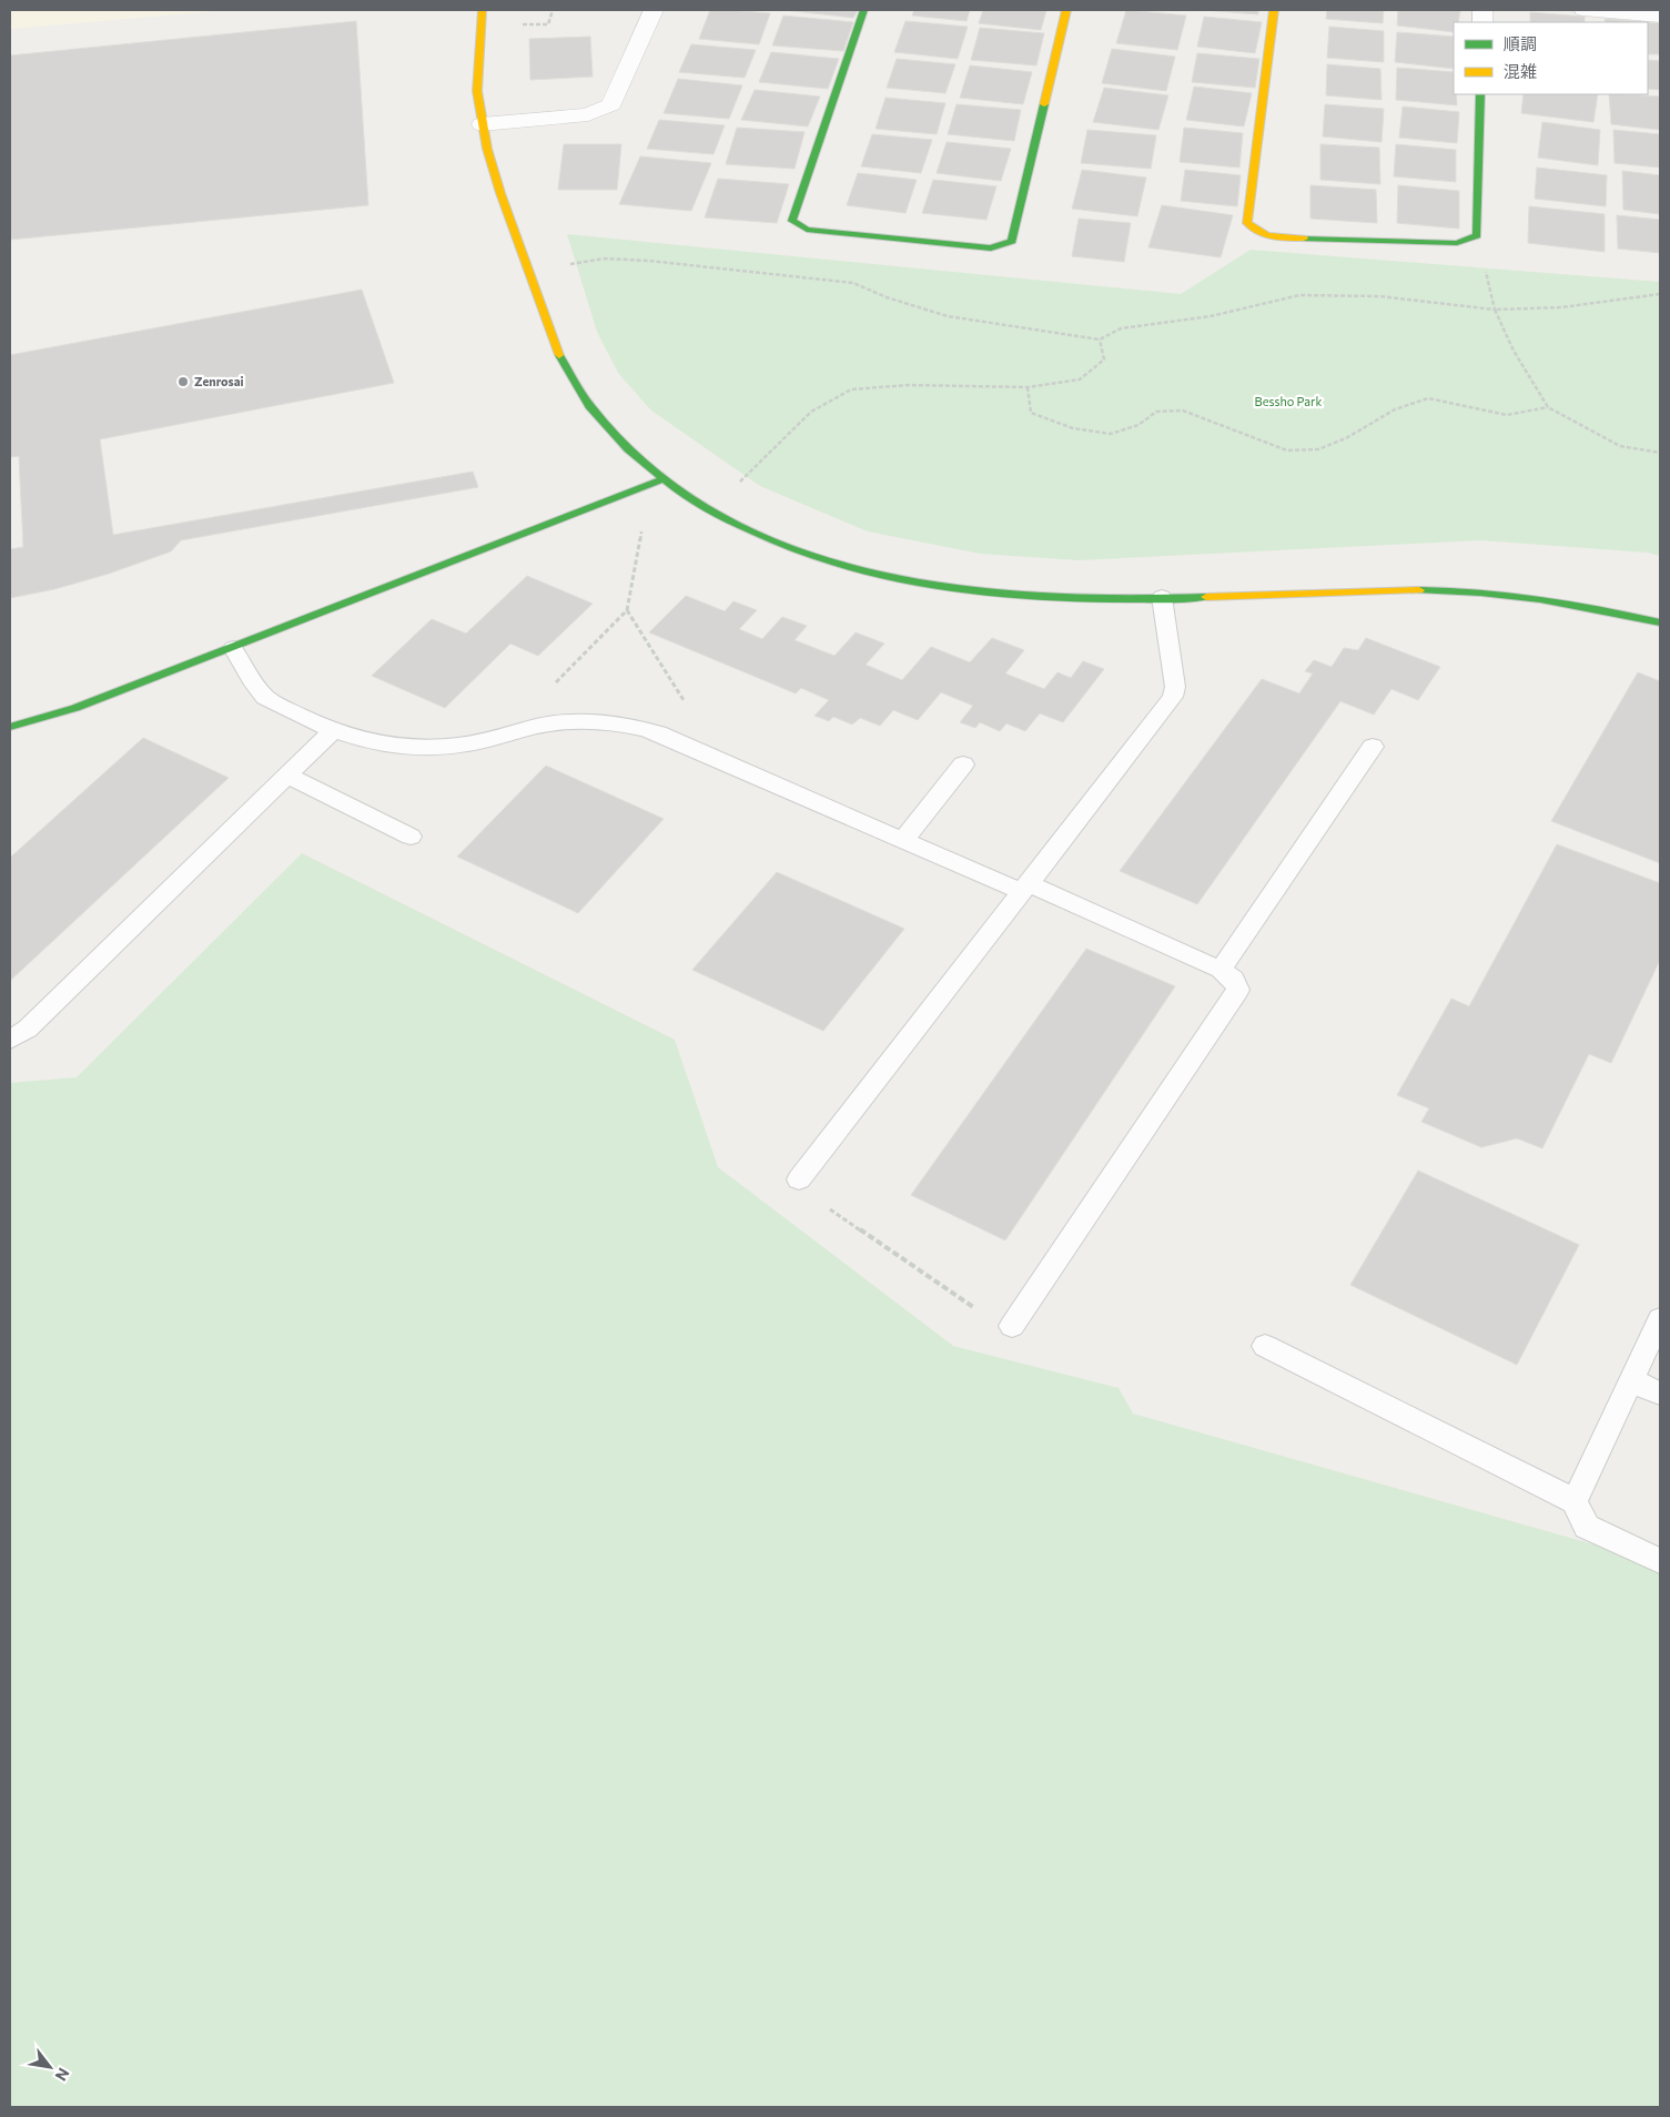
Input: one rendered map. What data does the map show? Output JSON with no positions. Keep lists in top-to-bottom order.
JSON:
{
  "parks": ["Bessho Park"],
  "places": ["Zenrosai"],
  "legend": ["順調", "混雑"],
  "north": "bottom right"
}
